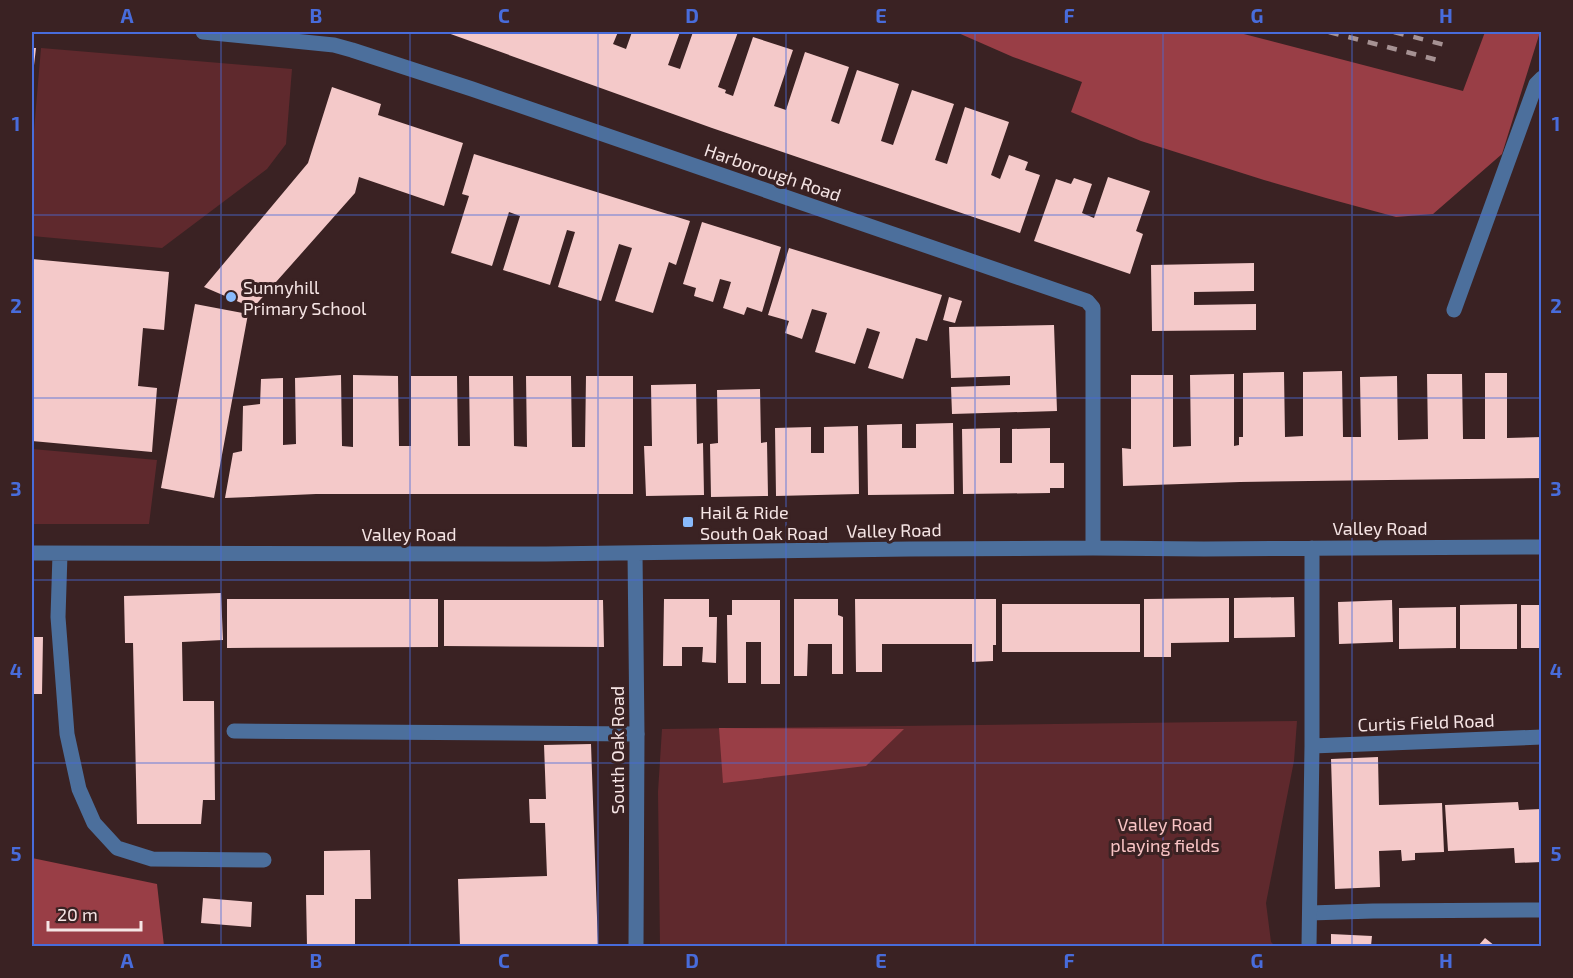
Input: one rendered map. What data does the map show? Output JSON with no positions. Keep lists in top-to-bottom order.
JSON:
{
  "streets": {
    "street": [
      "Harborough Road",
      "Valley Road",
      "Curtis Field Road",
      "South Oak Road"
    ]
  },
  "crossings": [
    ["Harborough Road", "Valley Road"],
    ["Valley Road", "South Oak Road"]
  ],
  "parks": ["Valley Road playing fields"],
  "places": {
    "other": ["Sunnyhill Primary School"],
    "transit": ["Hail & Ride South Oak Road"]
  },
  "scale_bar": "20 m",
  "grid": {
    "columns": [
      "A",
      "B",
      "C",
      "D",
      "E",
      "F",
      "G",
      "H"
    ],
    "rows": [
      "1",
      "2",
      "3",
      "4",
      "5"
    ]
  }
}
